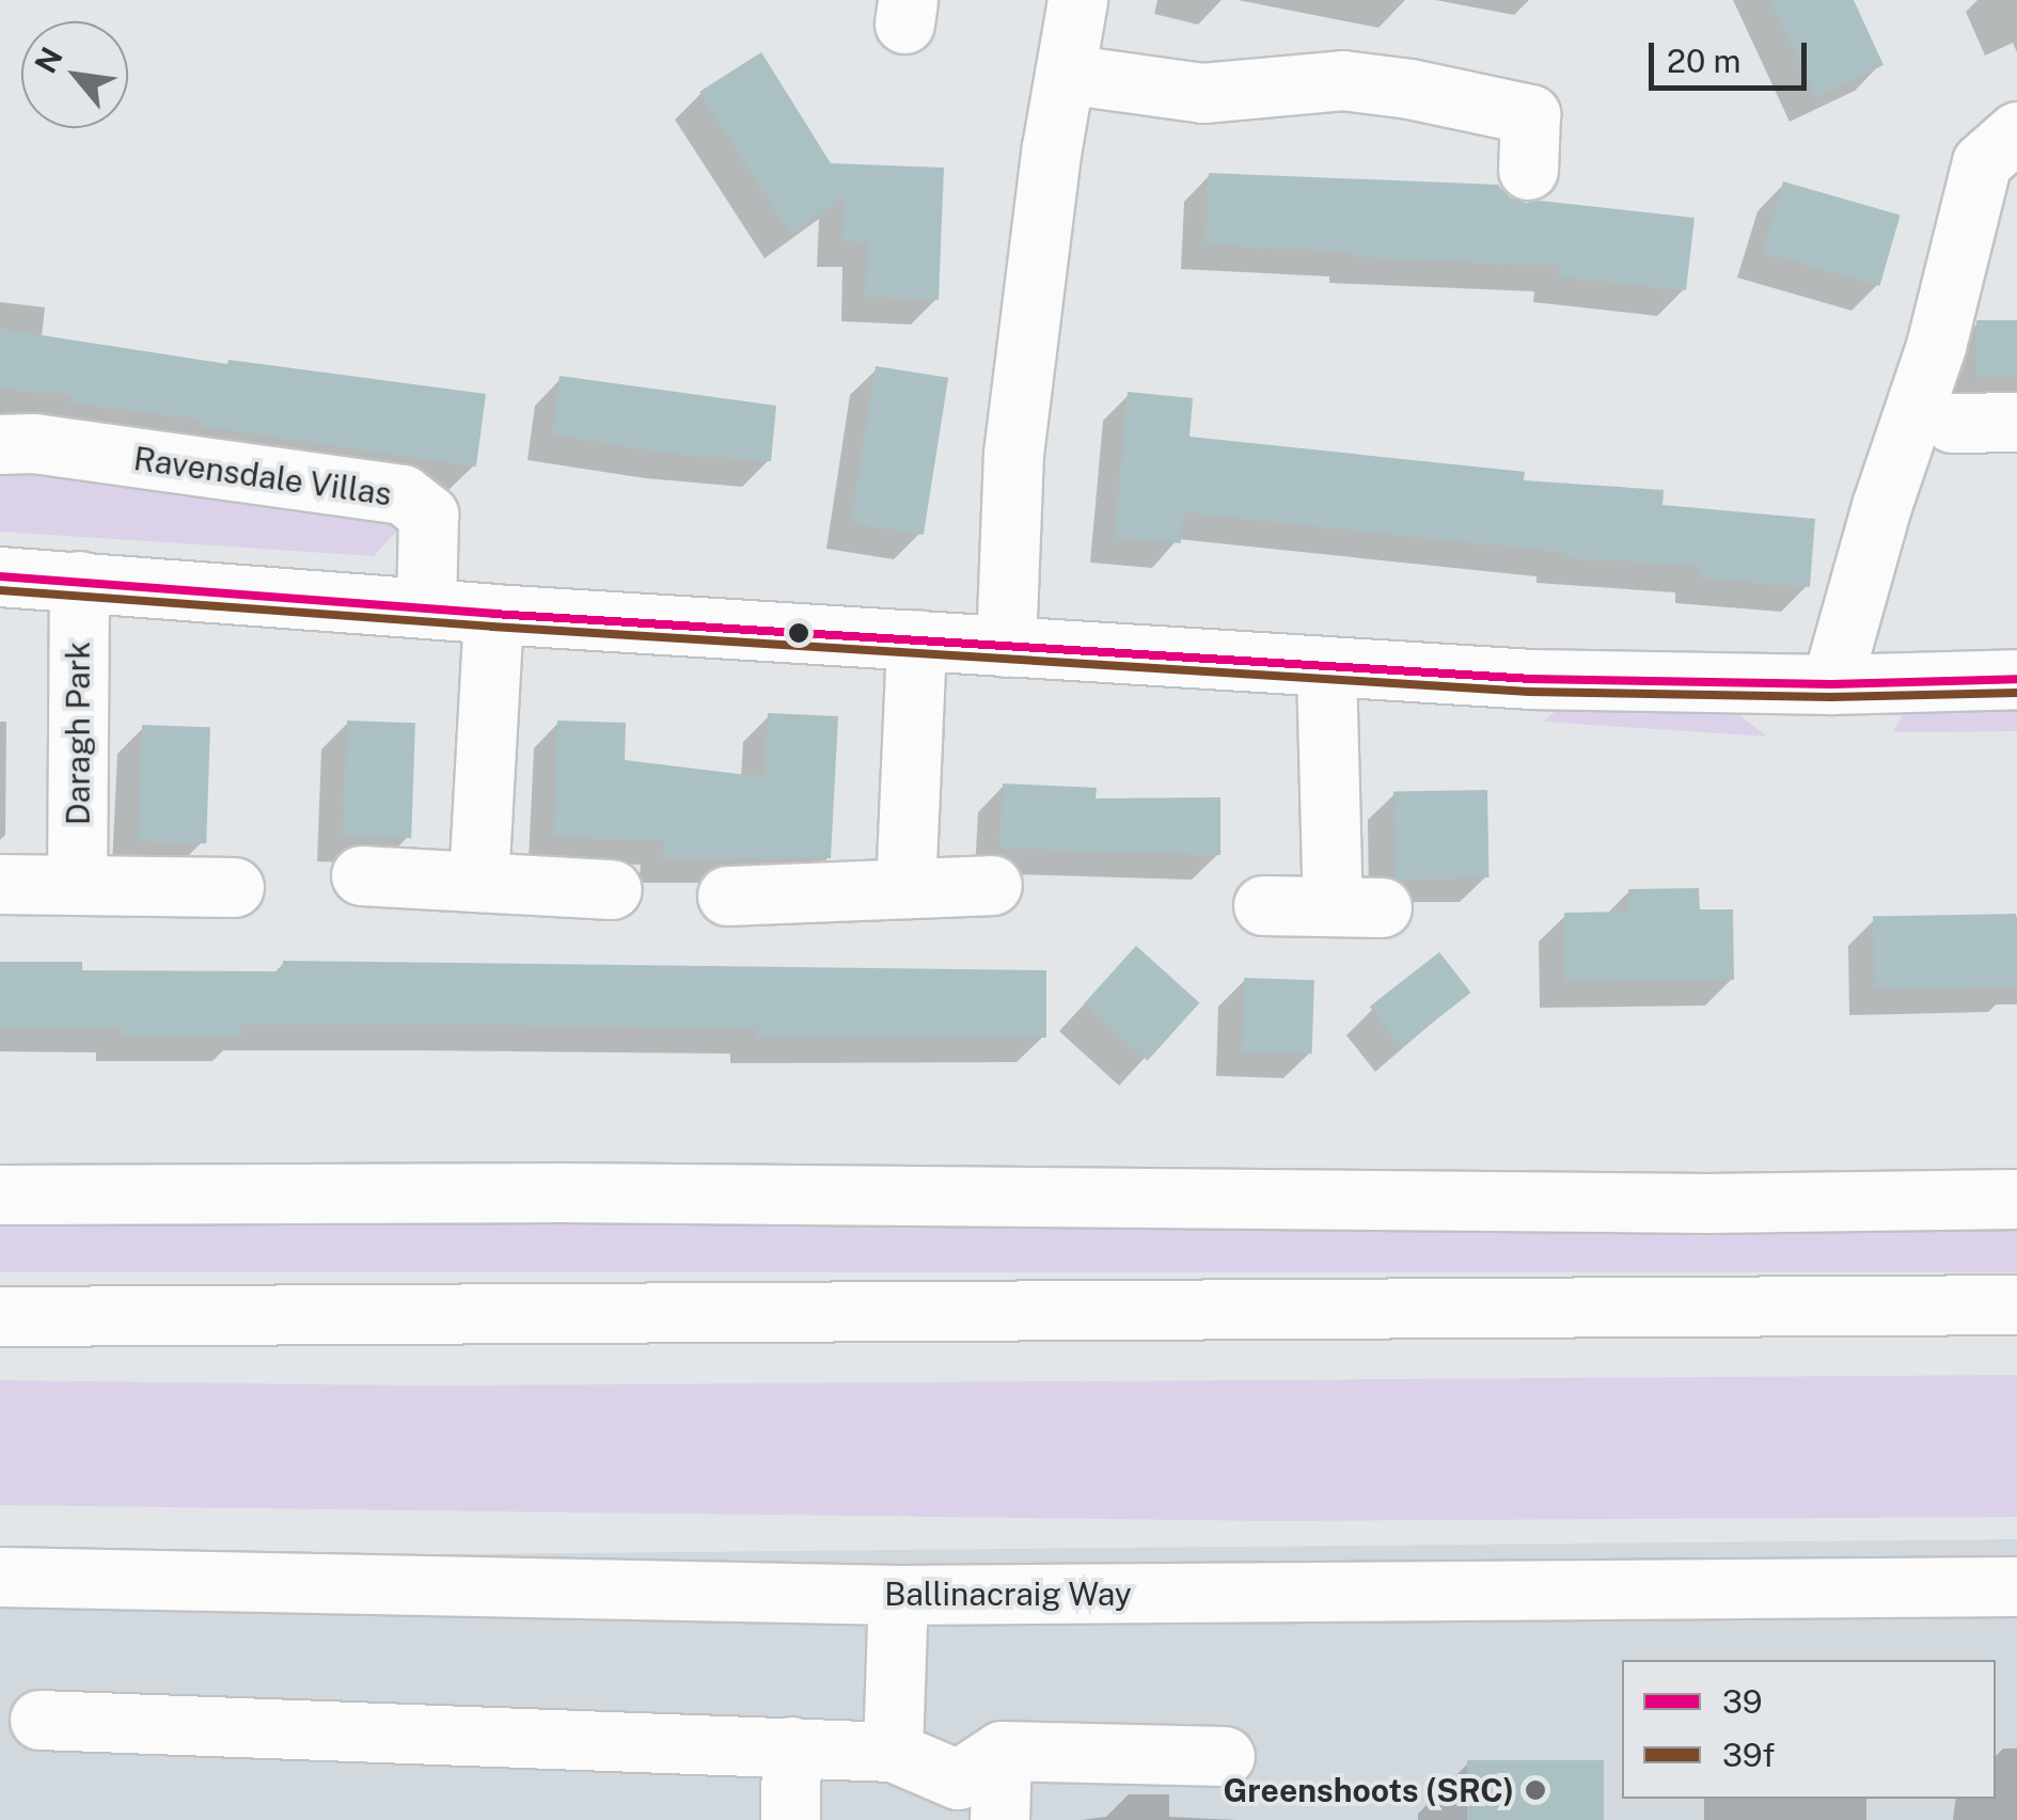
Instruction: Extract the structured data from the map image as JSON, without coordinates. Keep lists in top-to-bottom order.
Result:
{
  "streets": {
    "main road": ["Ravensdale Villas", "Daragh Park", "Ballinacraig Way"]
  },
  "places": ["Greenshoots (SRC)"],
  "lines": ["transit line 39", "transit line 39f"],
  "legend": ["39", "39f"],
  "scale_bar": "20 m",
  "north": "top left"
}
